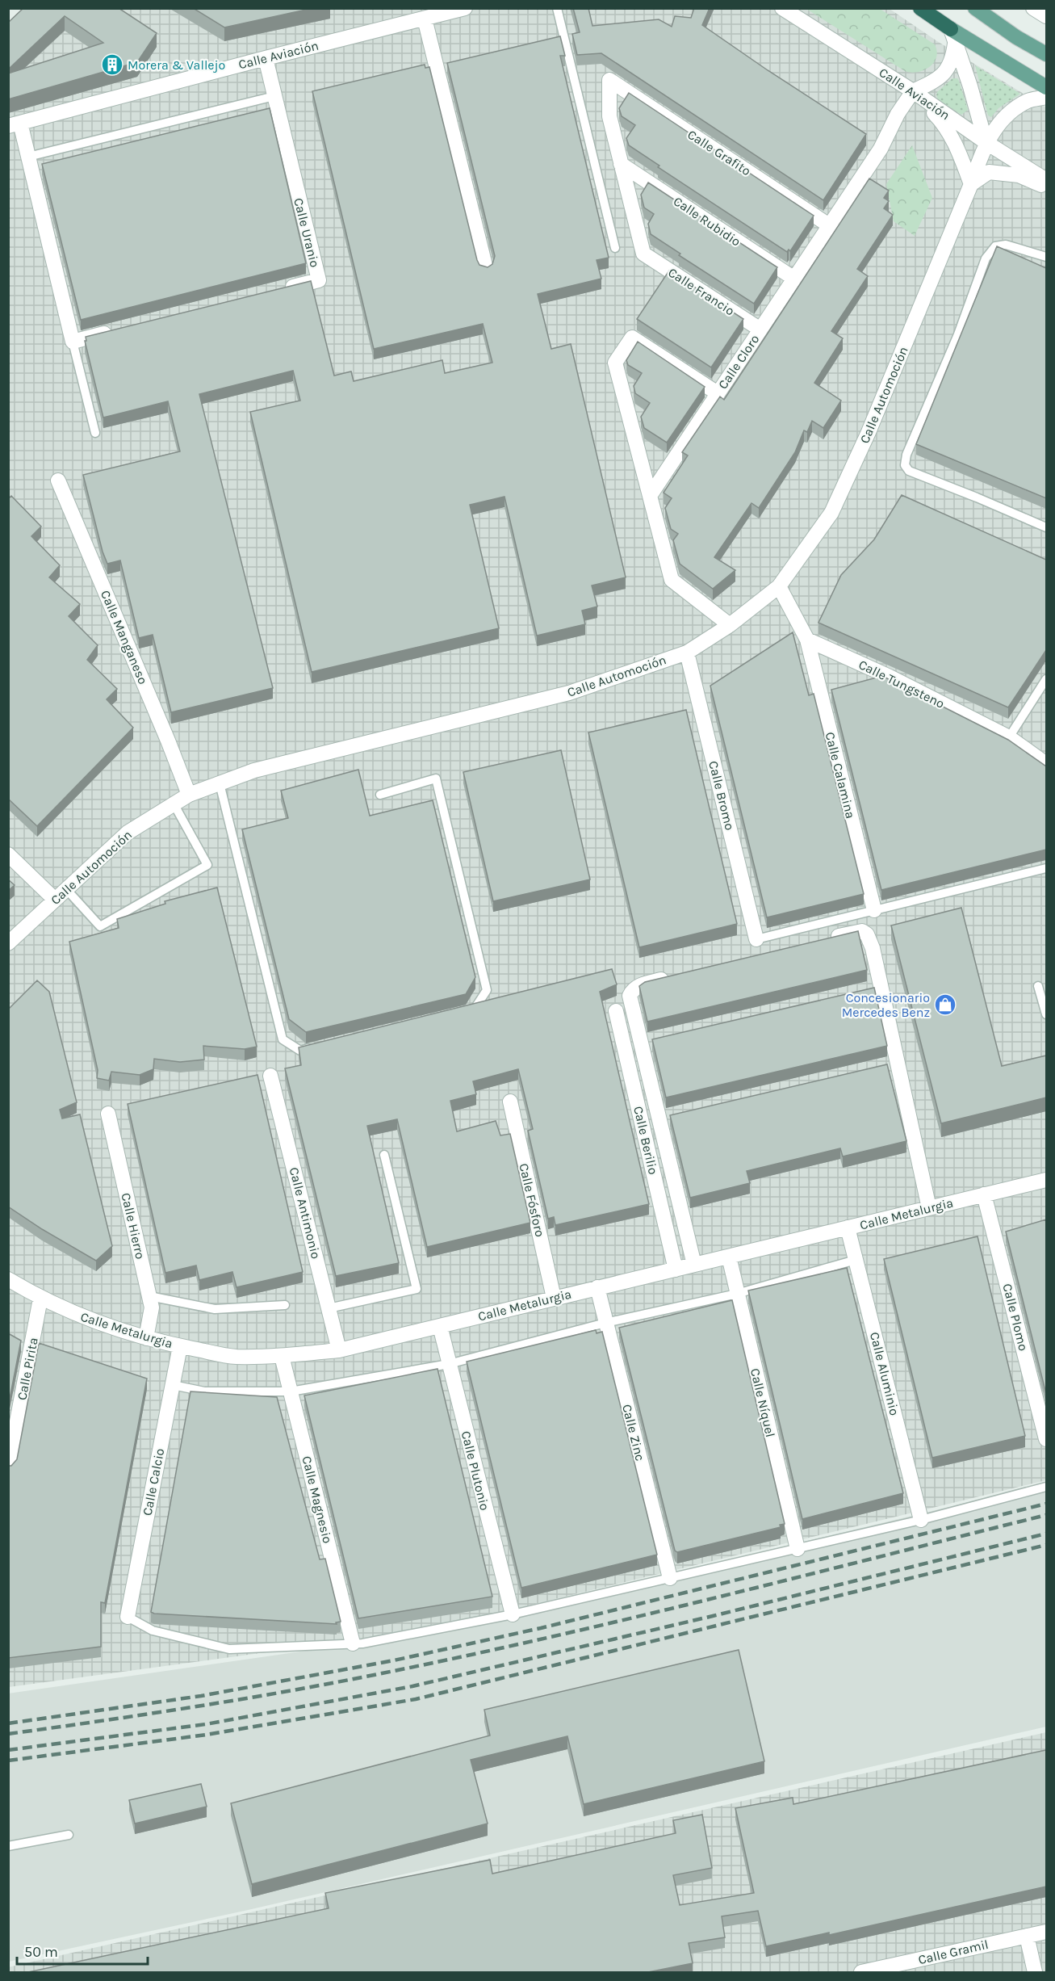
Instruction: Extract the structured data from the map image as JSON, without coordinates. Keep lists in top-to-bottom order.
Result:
{
  "streets": {
    "street": [
      "Calle Aviación",
      "Calle Grafito",
      "Calle Rubidio",
      "Calle Uranio",
      "Calle Francio",
      "Calle Cloro",
      "Calle Automoción",
      "Calle Manganeso",
      "Calle Tungsteno",
      "Calle Calamina",
      "Calle Bromo",
      "Calle Berilio",
      "Calle Fósforo",
      "Calle Antimonio",
      "Calle Metalurgia",
      "Calle Hierro",
      "Calle Plomo",
      "Calle Pirita",
      "Calle Aluminio",
      "Calle Níquel",
      "Calle Zinc",
      "Calle Plutonio",
      "Calle Calcio",
      "Calle Magnesio",
      "Calle Gramil"
    ]
  },
  "crossings": [
    ["Calle Aviación", "Calle Uranio"],
    ["Calle Aviación", "Calle Cloro"],
    ["Calle Aviación", "Calle Automoción"],
    ["Calle Grafito", "Calle Rubidio"],
    ["Calle Grafito", "Calle Francio"],
    ["Calle Grafito", "Calle Cloro"],
    ["Calle Rubidio", "Calle Francio"],
    ["Calle Rubidio", "Calle Cloro"],
    ["Calle Francio", "Calle Cloro"],
    ["Calle Automoción", "Calle Manganeso"],
    ["Calle Automoción", "Calle Bromo"],
    ["Calle Tungsteno", "Calle Calamina"],
    ["Calle Berilio", "Calle Metalurgia"],
    ["Calle Fósforo", "Calle Metalurgia"],
    ["Calle Antimonio", "Calle Metalurgia"],
    ["Calle Metalurgia", "Calle Hierro"],
    ["Calle Metalurgia", "Calle Plomo"],
    ["Calle Metalurgia", "Calle Pirita"],
    ["Calle Metalurgia", "Calle Aluminio"],
    ["Calle Metalurgia", "Calle Níquel"],
    ["Calle Metalurgia", "Calle Zinc"],
    ["Calle Metalurgia", "Calle Plutonio"],
    ["Calle Metalurgia", "Calle Calcio"],
    ["Calle Metalurgia", "Calle Magnesio"]
  ],
  "places": {
    "building": ["Morera & Vallejo"],
    "shop": ["Concesionario Mercedes Benz"]
  },
  "scale_bar": "50 m"
}
